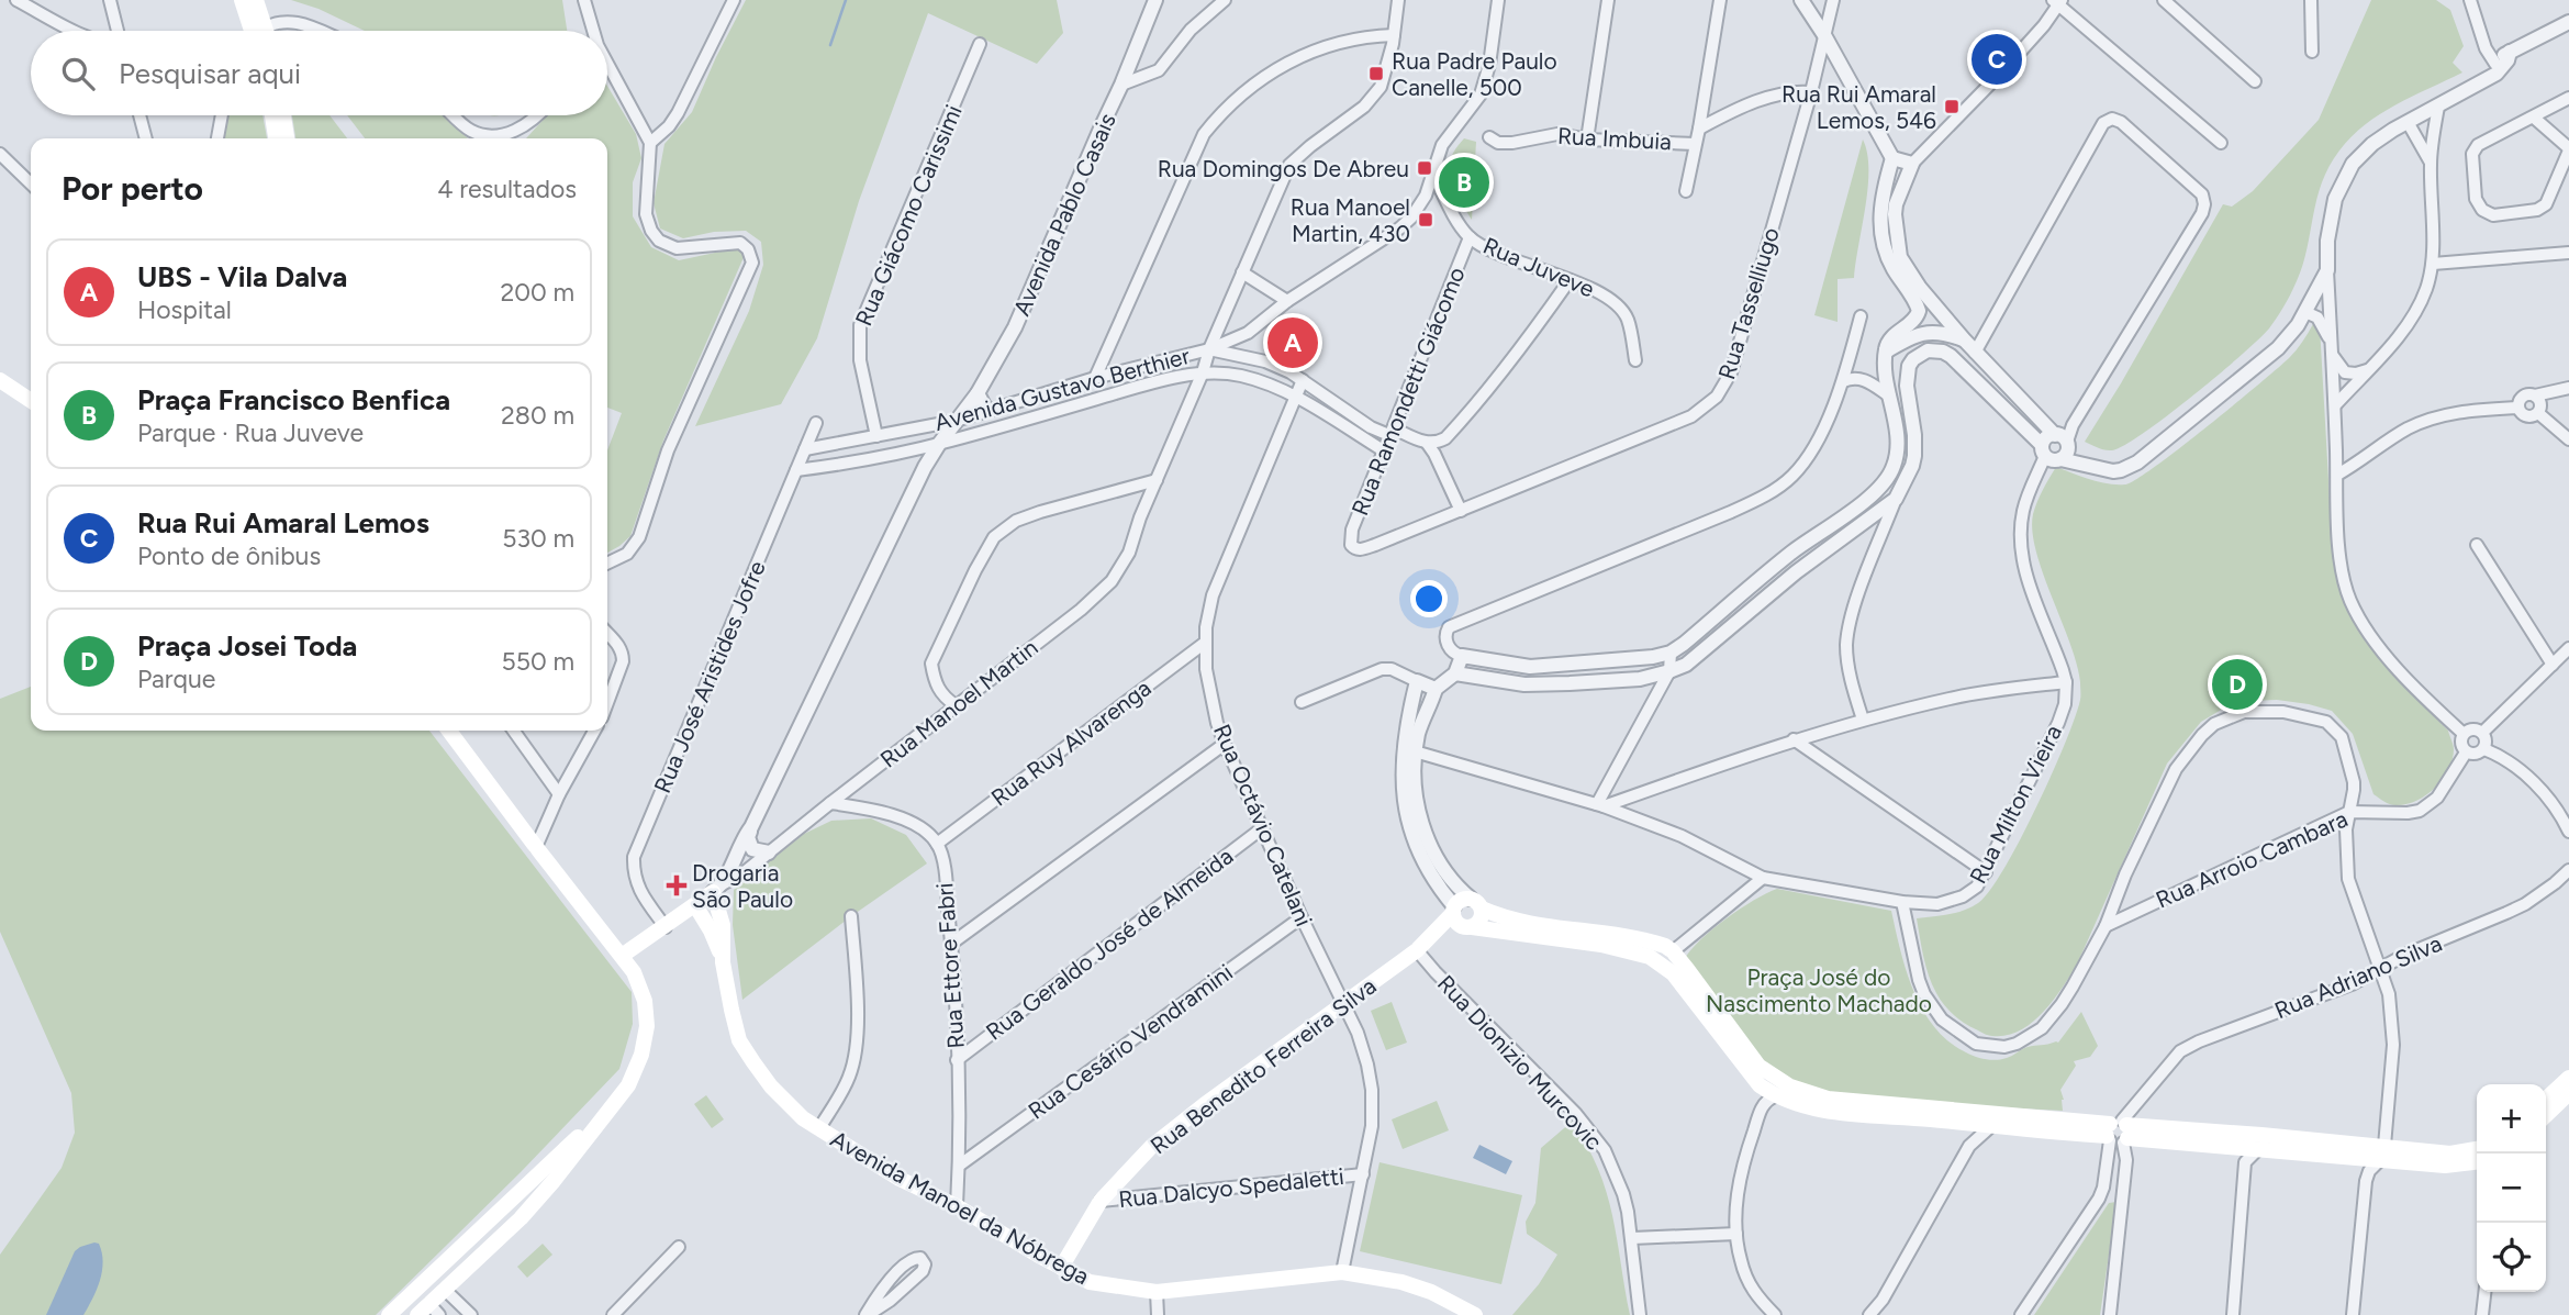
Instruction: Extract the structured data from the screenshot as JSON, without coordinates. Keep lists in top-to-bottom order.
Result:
{
  "streets": {
    "main road": ["Rua Manoel Martin", "Rua Benedito Ferreira Silva", "Avenida Manoel da Nóbrega"],
    "street": [
      "Rua Imbuia",
      "Avenida Pablo Casais",
      "Rua Giácomo Carissimi",
      "Rua Juveve",
      "Rua Tasselliugo",
      "Avenida Gustavo Berthier",
      "Rua Ramondetti Giácomo",
      "Rua José Aristides Jofre",
      "Rua Ruy Alvarenga",
      "Rua Milton Vieira",
      "Rua Octávio Catelani",
      "Rua Arroio Cambara",
      "Rua Geraldo José de Almeida",
      "Rua Ettore Fabri",
      "Rua Adriano Silva",
      "Rua Cesário Vendramini",
      "Rua Dionizio Murcovic",
      "Rua Dalcyo Spedaletti"
    ]
  },
  "crossings": [
    ["Rua Imbuia", "Rua Tasselliugo"],
    ["Avenida Pablo Casais", "Avenida Gustavo Berthier"],
    ["Rua Giácomo Carissimi", "Avenida Gustavo Berthier"],
    ["Rua Juveve", "Rua Ramondetti Giácomo"],
    ["Rua Tasselliugo", "Rua Ramondetti Giácomo"],
    ["Avenida Gustavo Berthier", "Rua Ramondetti Giácomo"],
    ["Avenida Gustavo Berthier", "Rua José Aristides Jofre"],
    ["Avenida Gustavo Berthier", "Rua Manoel Martin"],
    ["Avenida Gustavo Berthier", "Rua Octávio Catelani"],
    ["Rua José Aristides Jofre", "Rua Manoel Martin"],
    ["Rua Manoel Martin", "Avenida Manoel da Nóbrega"],
    ["Rua Ruy Alvarenga", "Rua Octávio Catelani"],
    ["Rua Ruy Alvarenga", "Rua Ettore Fabri"],
    ["Rua Octávio Catelani", "Rua Geraldo José de Almeida"],
    ["Rua Octávio Catelani", "Rua Cesário Vendramini"],
    ["Rua Octávio Catelani", "Rua Benedito Ferreira Silva"],
    ["Rua Octávio Catelani", "Rua Dalcyo Spedaletti"],
    ["Rua Octávio Catelani", "Avenida Manoel da Nóbrega"],
    ["Rua Geraldo José de Almeida", "Rua Ettore Fabri"],
    ["Rua Ettore Fabri", "Rua Cesário Vendramini"],
    ["Rua Ettore Fabri", "Avenida Manoel da Nóbrega"],
    ["Rua Dionizio Murcovic", "Rua Benedito Ferreira Silva"],
    ["Rua Benedito Ferreira Silva", "Rua Dalcyo Spedaletti"],
    ["Rua Benedito Ferreira Silva", "Avenida Manoel da Nóbrega"]
  ],
  "parks": ["Praça José do Nascimento Machado"],
  "places": {
    "transit": [
      "Rua Padre Paulo Canelle, 500",
      "Rua Rui Amaral Lemos, 546",
      "Rua Domingos De Abreu",
      "Rua Manoel Martin, 430"
    ],
    "health": ["Drogaria São Paulo"]
  },
  "page": {
    "pins": [
      "C",
      "B",
      "A",
      "D"
    ],
    "search": "Pesquisar aqui",
    "heading": ["Por perto", "4 resultados"],
    "list": [
      {
        "mark": "A",
        "name": "UBS - Vila Dalva",
        "note": "Hospital",
        "value": "200 m"
      },
      {
        "mark": "B",
        "name": "Praça Francisco Benfica",
        "note": "Parque · Rua Juveve",
        "value": "280 m"
      },
      {
        "mark": "C",
        "name": "Rua Rui Amaral Lemos",
        "note": "Ponto de ônibus",
        "value": "530 m"
      },
      {
        "mark": "D",
        "name": "Praça Josei Toda",
        "note": "Parque",
        "value": "550 m"
      }
    ],
    "map_buttons": ["+", "−"]
  }
}
